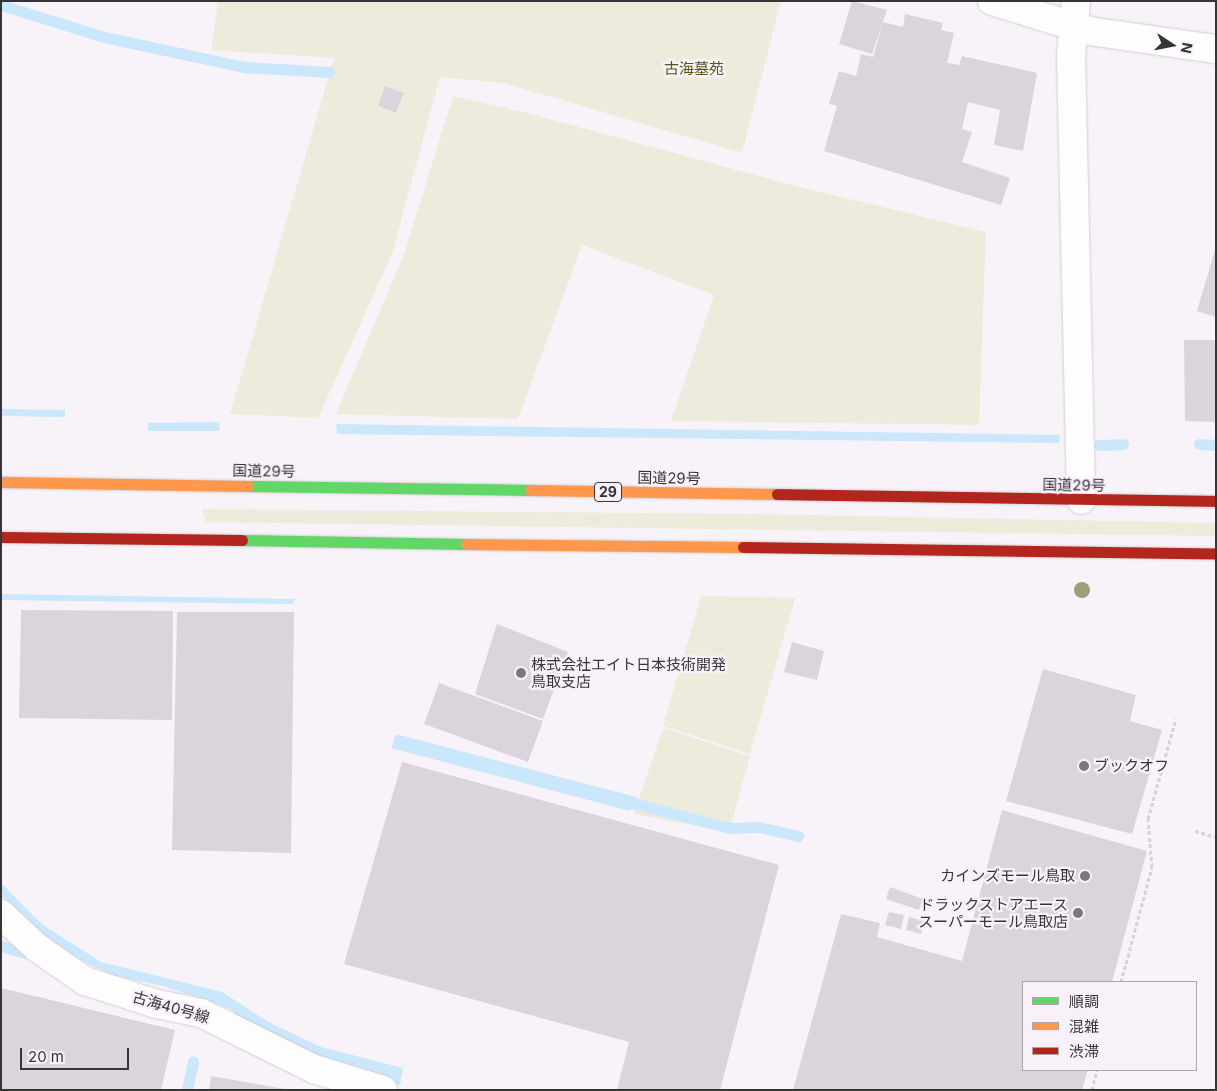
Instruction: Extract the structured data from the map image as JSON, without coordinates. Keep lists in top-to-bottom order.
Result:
{
  "streets": {
    "highway": ["国道29号", "29"],
    "street": ["古海40号線"]
  },
  "parks": ["古海墓苑"],
  "places": [
    "株式会社エイト日本技術開発 鳥取支店",
    "ブックオフ",
    "カインズモール鳥取",
    "ドラックストアエース スーパーモール鳥取店"
  ],
  "legend": ["順調", "混雑", "渋滞"],
  "scale_bar": "20 m",
  "north": "right"
}
